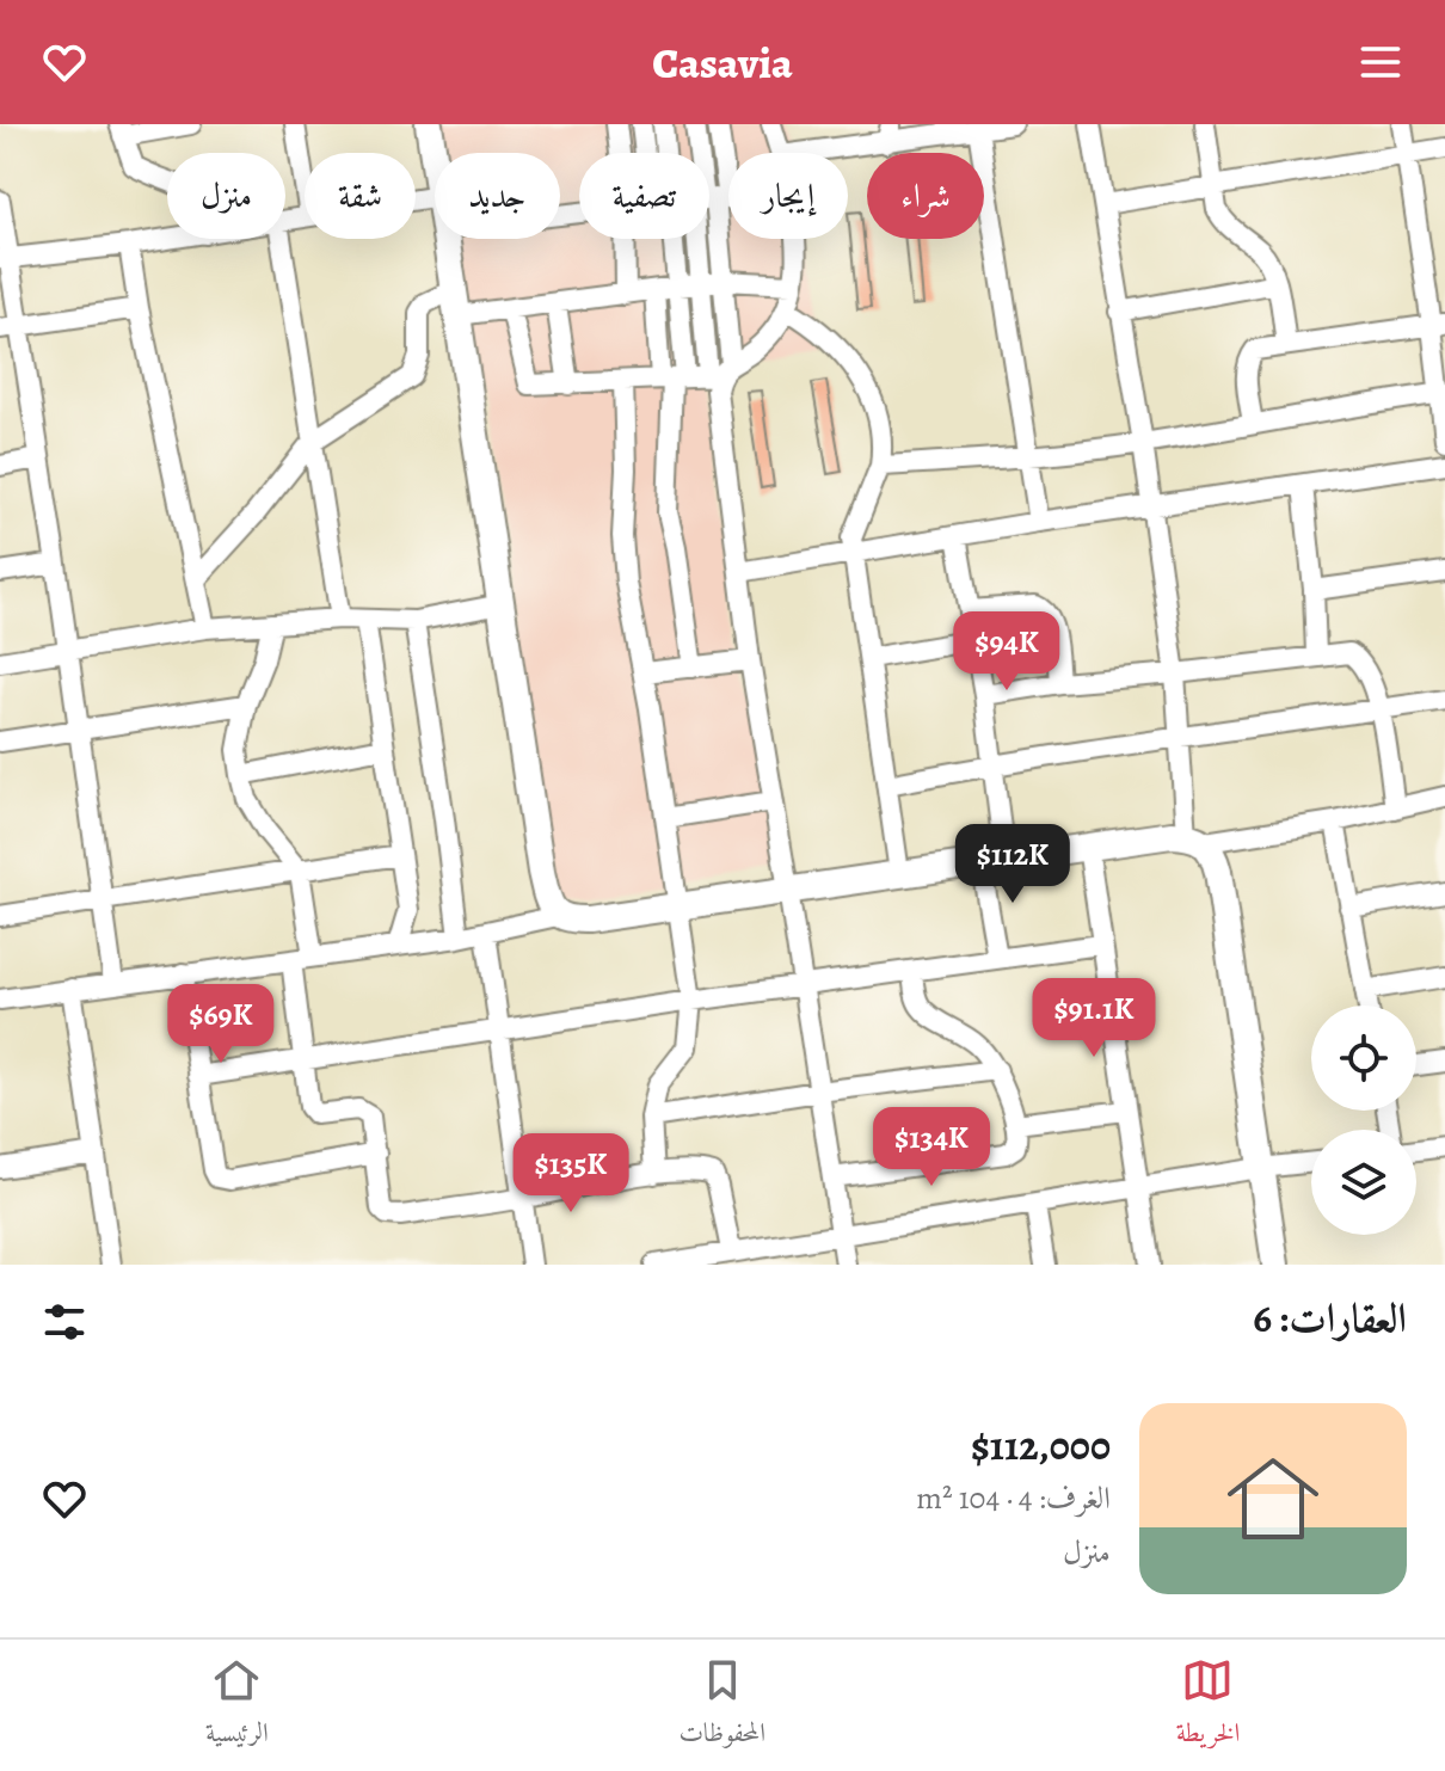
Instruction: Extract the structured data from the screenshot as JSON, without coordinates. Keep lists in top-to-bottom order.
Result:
{
  "page": {
    "header": "Casavia",
    "chip": [
      "شراء",
      "إيجار",
      "تصفية",
      "جديد",
      "شقة",
      "منزل"
    ],
    "price": [
      "$94K",
      "$112K",
      "$91.1K",
      "$69K",
      "$134K",
      "$135K"
    ],
    "heading": "العقارات: 6",
    "list": [
      {
        "name": "$112,000",
        "note": "الغرف: 4 · 104 m² · منزل"
      }
    ],
    "tabs": ["الخريطة", "المحفوظات", "الرئيسية"]
  }
}
